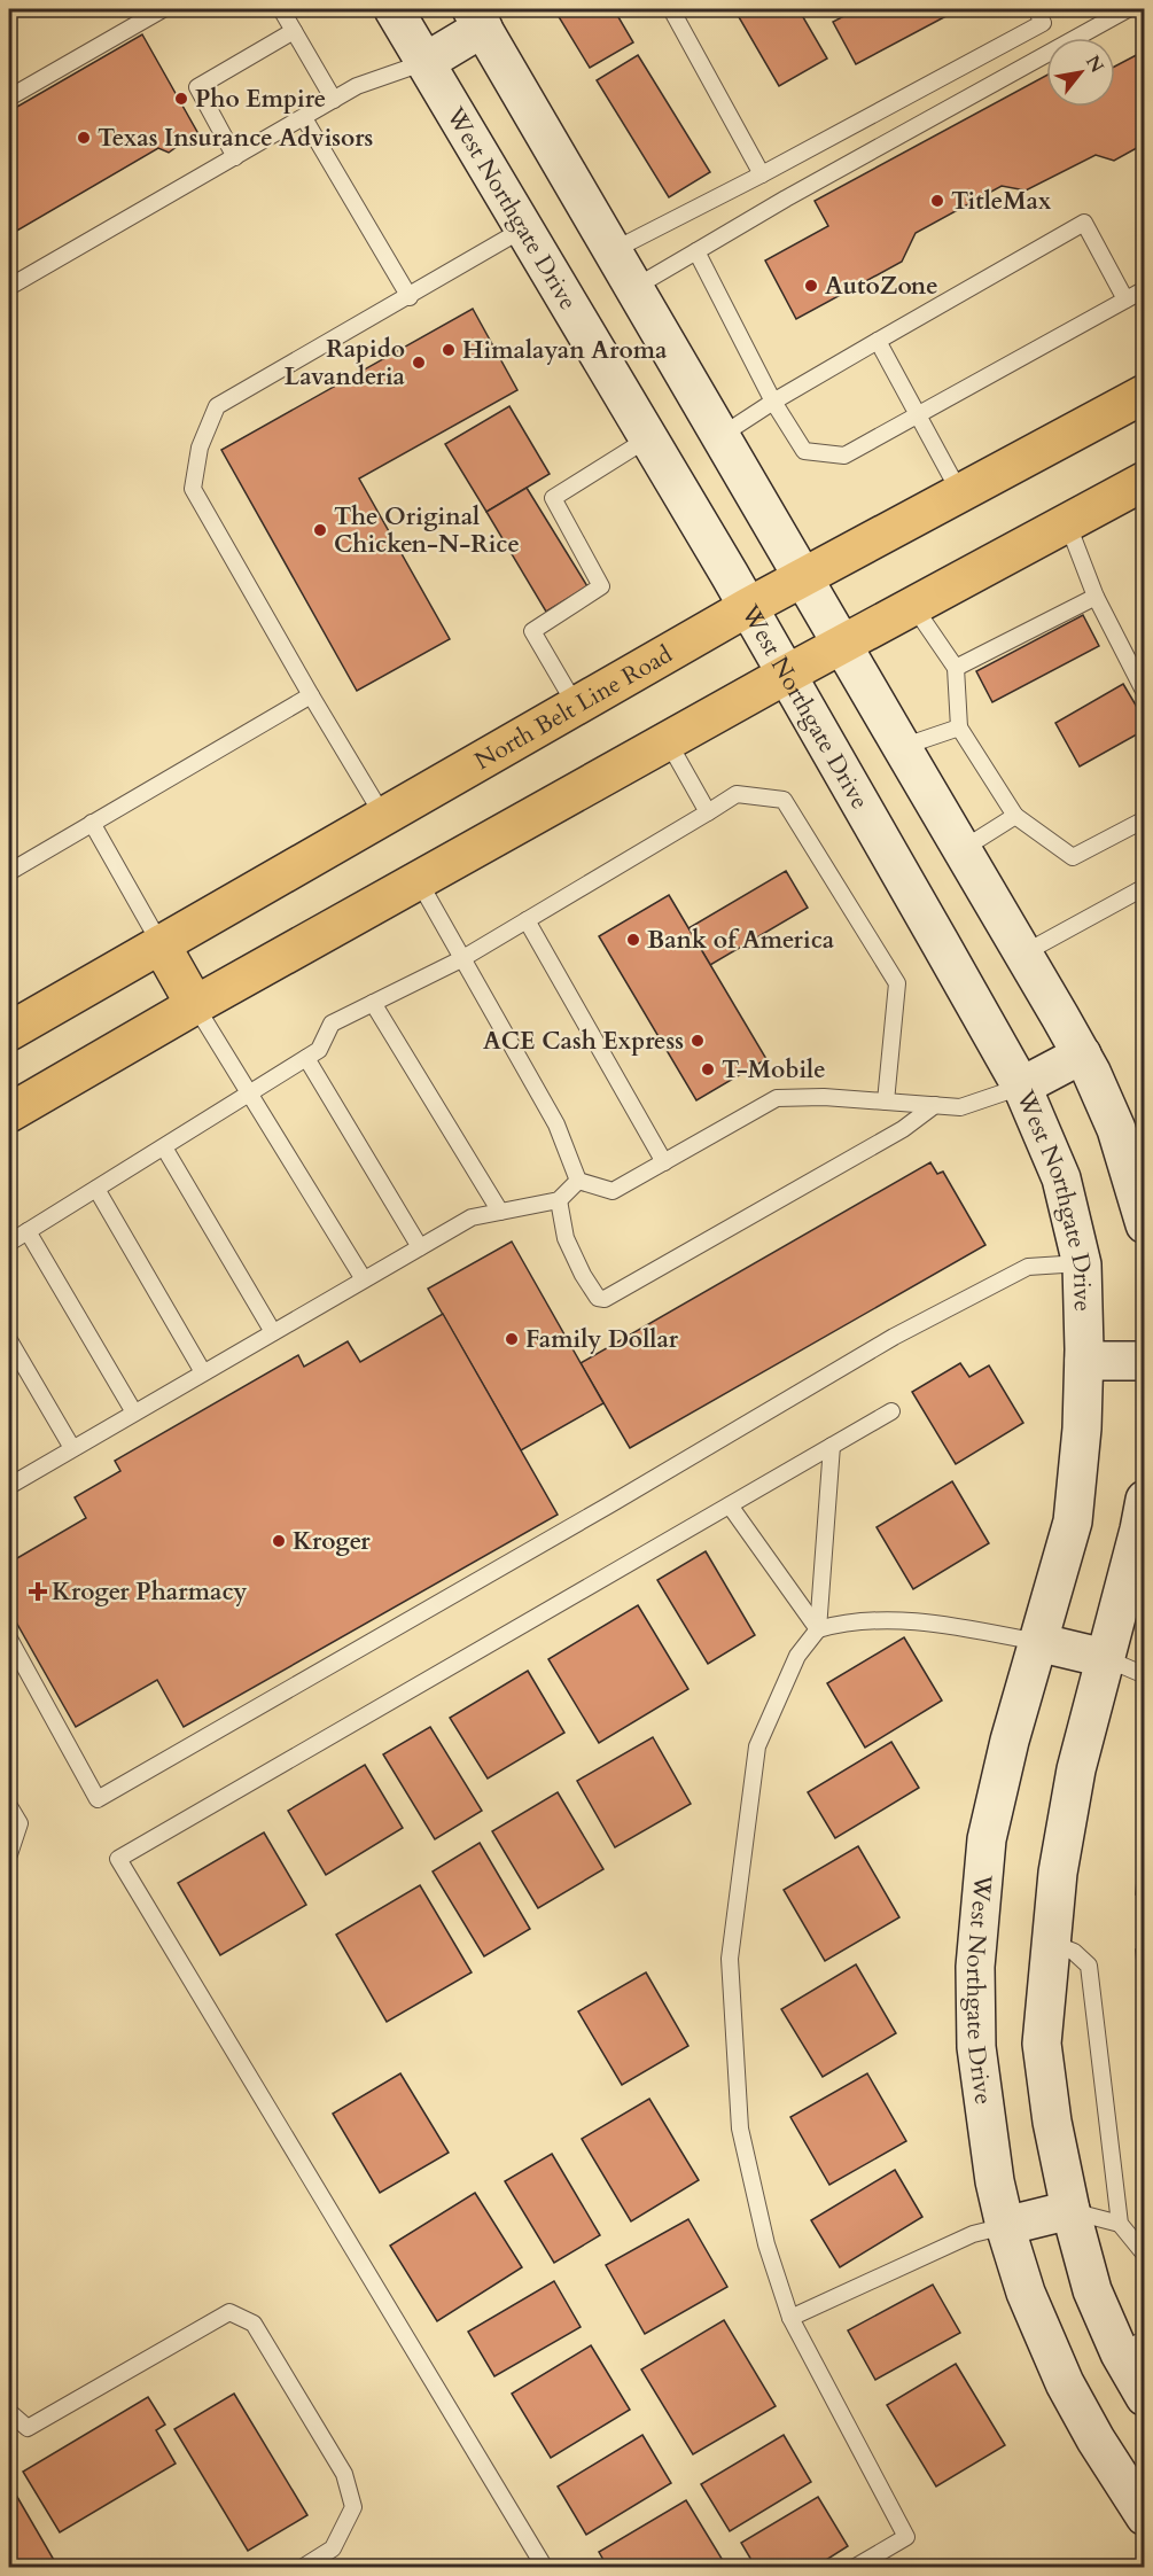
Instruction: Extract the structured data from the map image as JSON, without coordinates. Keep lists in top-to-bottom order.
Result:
{
  "streets": {
    "main road": ["West Northgate Drive", "North Belt Line Road"]
  },
  "crossings": [
    ["West Northgate Drive", "North Belt Line Road"]
  ],
  "places": {
    "other": [
      "Pho Empire",
      "Texas Insurance Advisors",
      "TitleMax",
      "AutoZone",
      "Himalayan Aroma",
      "Rapido Lavanderia",
      "The Original Chicken-N-Rice",
      "Bank of America",
      "ACE Cash Express",
      "T-Mobile",
      "Family Dollar",
      "Kroger"
    ],
    "health": ["Kroger Pharmacy"]
  },
  "north": "top right"
}
